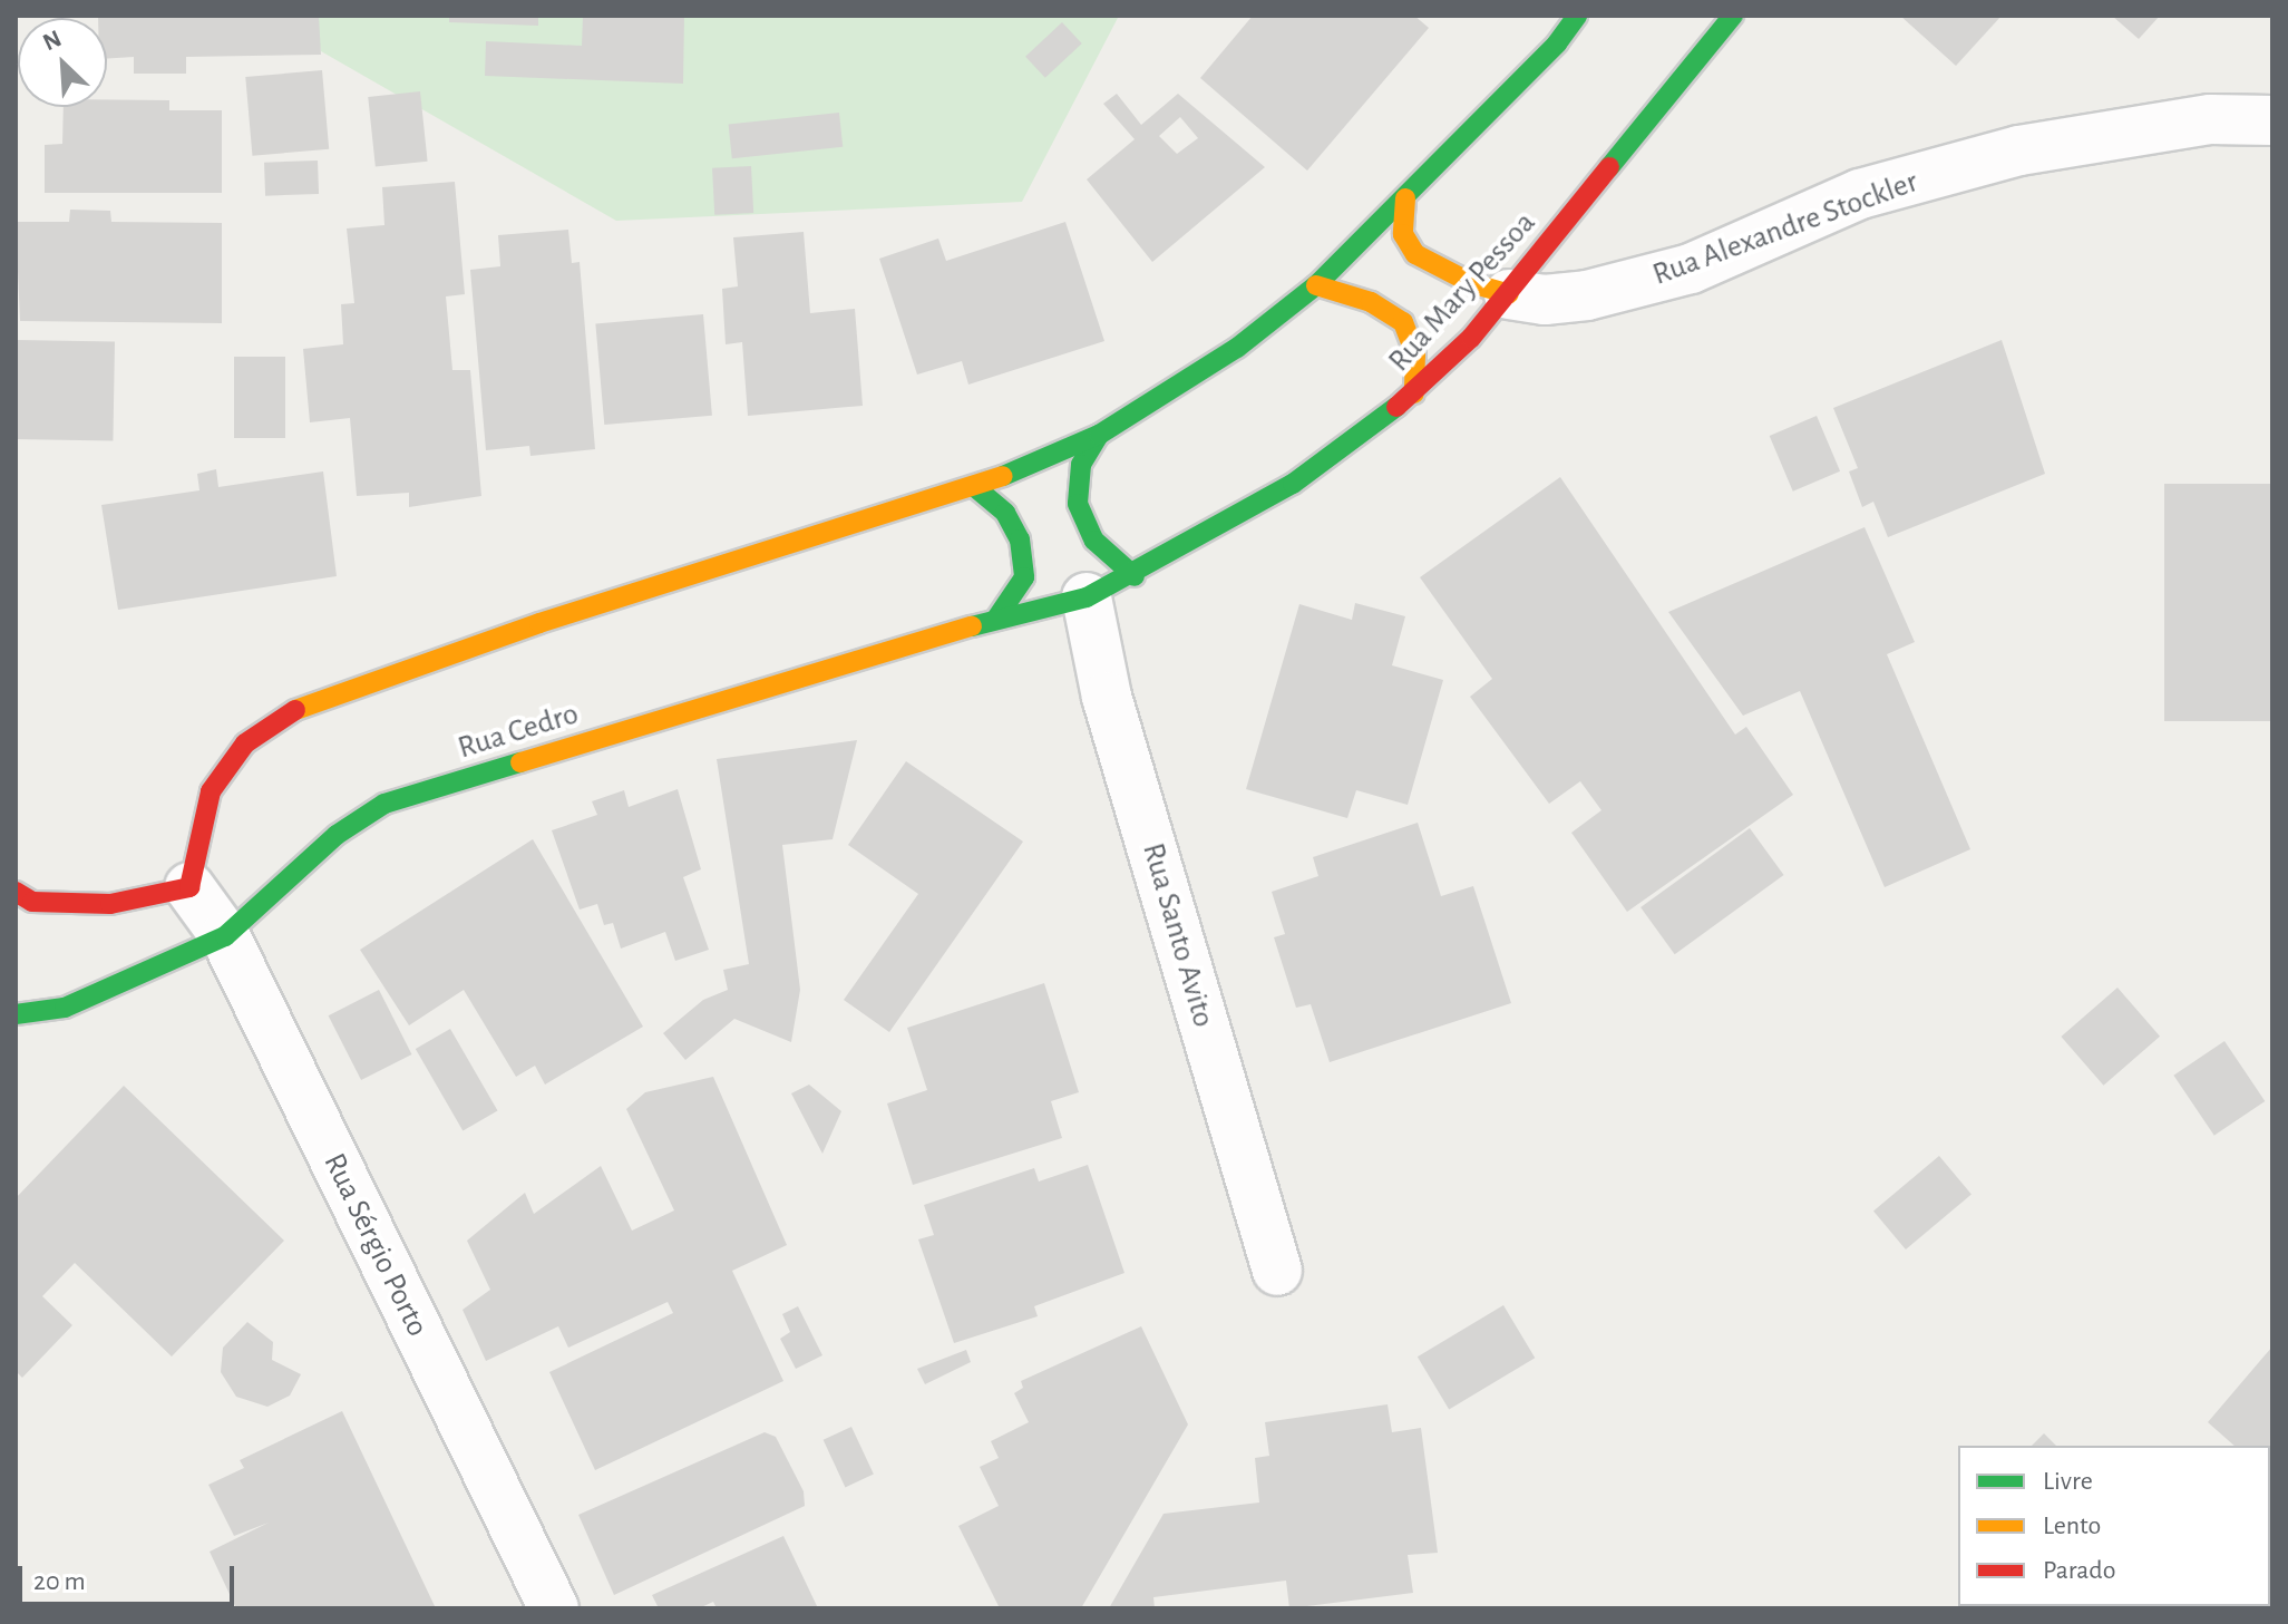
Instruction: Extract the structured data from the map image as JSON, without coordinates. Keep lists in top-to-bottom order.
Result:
{
  "streets": {
    "street": [
      "Rua Alexandre Stockler",
      "Rua Mary Pessoa",
      "Rua Cedro",
      "Rua Santo Avito",
      "Rua Sérgio Porto"
    ]
  },
  "crossings": [
    ["Rua Alexandre Stockler", "Rua Mary Pessoa"],
    ["Rua Mary Pessoa", "Rua Cedro"],
    ["Rua Mary Pessoa", "Rua Santo Avito"],
    ["Rua Cedro", "Rua Santo Avito"],
    ["Rua Cedro", "Rua Sérgio Porto"]
  ],
  "legend": ["Livre", "Lento", "Parado"],
  "scale_bar": "20 m",
  "north": "top left"
}
